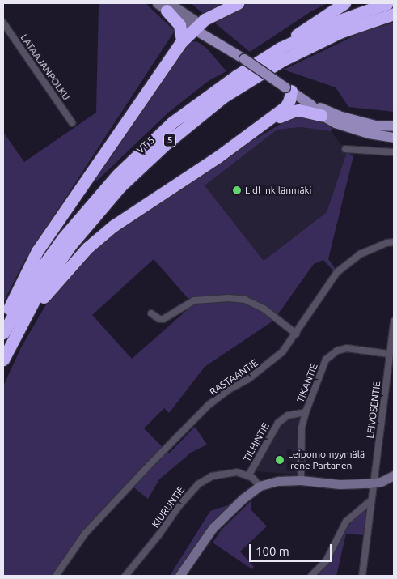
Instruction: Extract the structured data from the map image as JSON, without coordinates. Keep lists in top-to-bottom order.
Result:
{
  "streets": {
    "highway": ["5", "VT 5"],
    "street": [
      "LATAAJANPOLKU",
      "RASTAANTIE",
      "TIKANTIE",
      "LEIVOSENTIE",
      "TILHINTIE",
      "KIURUNTIE"
    ]
  },
  "crossings": [
    ["TIKANTIE", "LEIVOSENTIE"],
    ["TIKANTIE", "TILHINTIE"],
    ["TILHINTIE", "KIURUNTIE"]
  ],
  "places": ["Lidl Inkilänmäki", "Leipomomyymälä Irene Partanen"],
  "scale_bar": "100 m"
}
